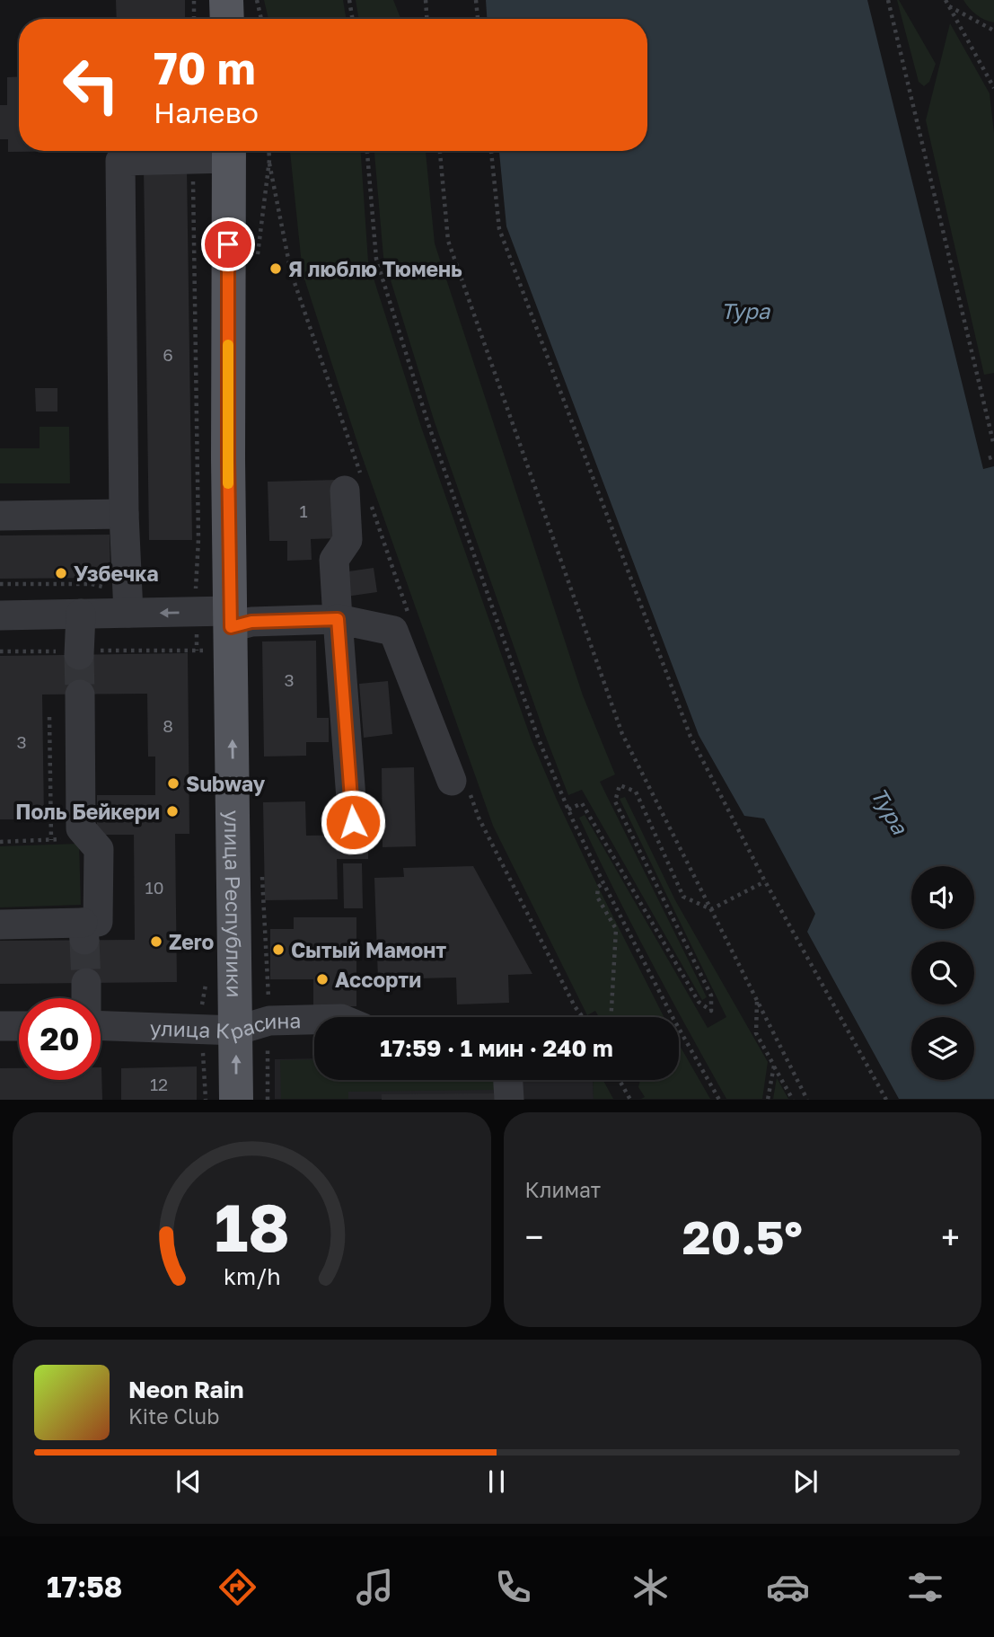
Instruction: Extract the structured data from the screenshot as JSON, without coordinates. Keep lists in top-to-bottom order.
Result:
{
  "streets": {
    "main road": ["улица Республики"],
    "street": ["улица Красина"]
  },
  "crossings": [
    ["улица Республики", "улица Красина"]
  ],
  "one_way": ["улица Республики"],
  "water": ["Тура"],
  "places": [
    "Я люблю Тюмень",
    "Узбечка",
    "Subway",
    "Поль Бейкери",
    "Zero",
    "Сытый Мамонт",
    "Ассорти"
  ],
  "house_numbers": [
    "6",
    "1",
    "3",
    "8",
    "3",
    "10",
    "12"
  ],
  "page": {
    "turn": ["70 m", "Налево"],
    "limit": "20",
    "trip": "17:59 · 1 мин · 240 m",
    "tile": "Климат",
    "heat": ["−", "20.5°", "+"],
    "song": ["Neon Rain", "Kite Club"],
    "tabs": "17:58",
    "gauge": ["18", "km/h"]
  }
}
